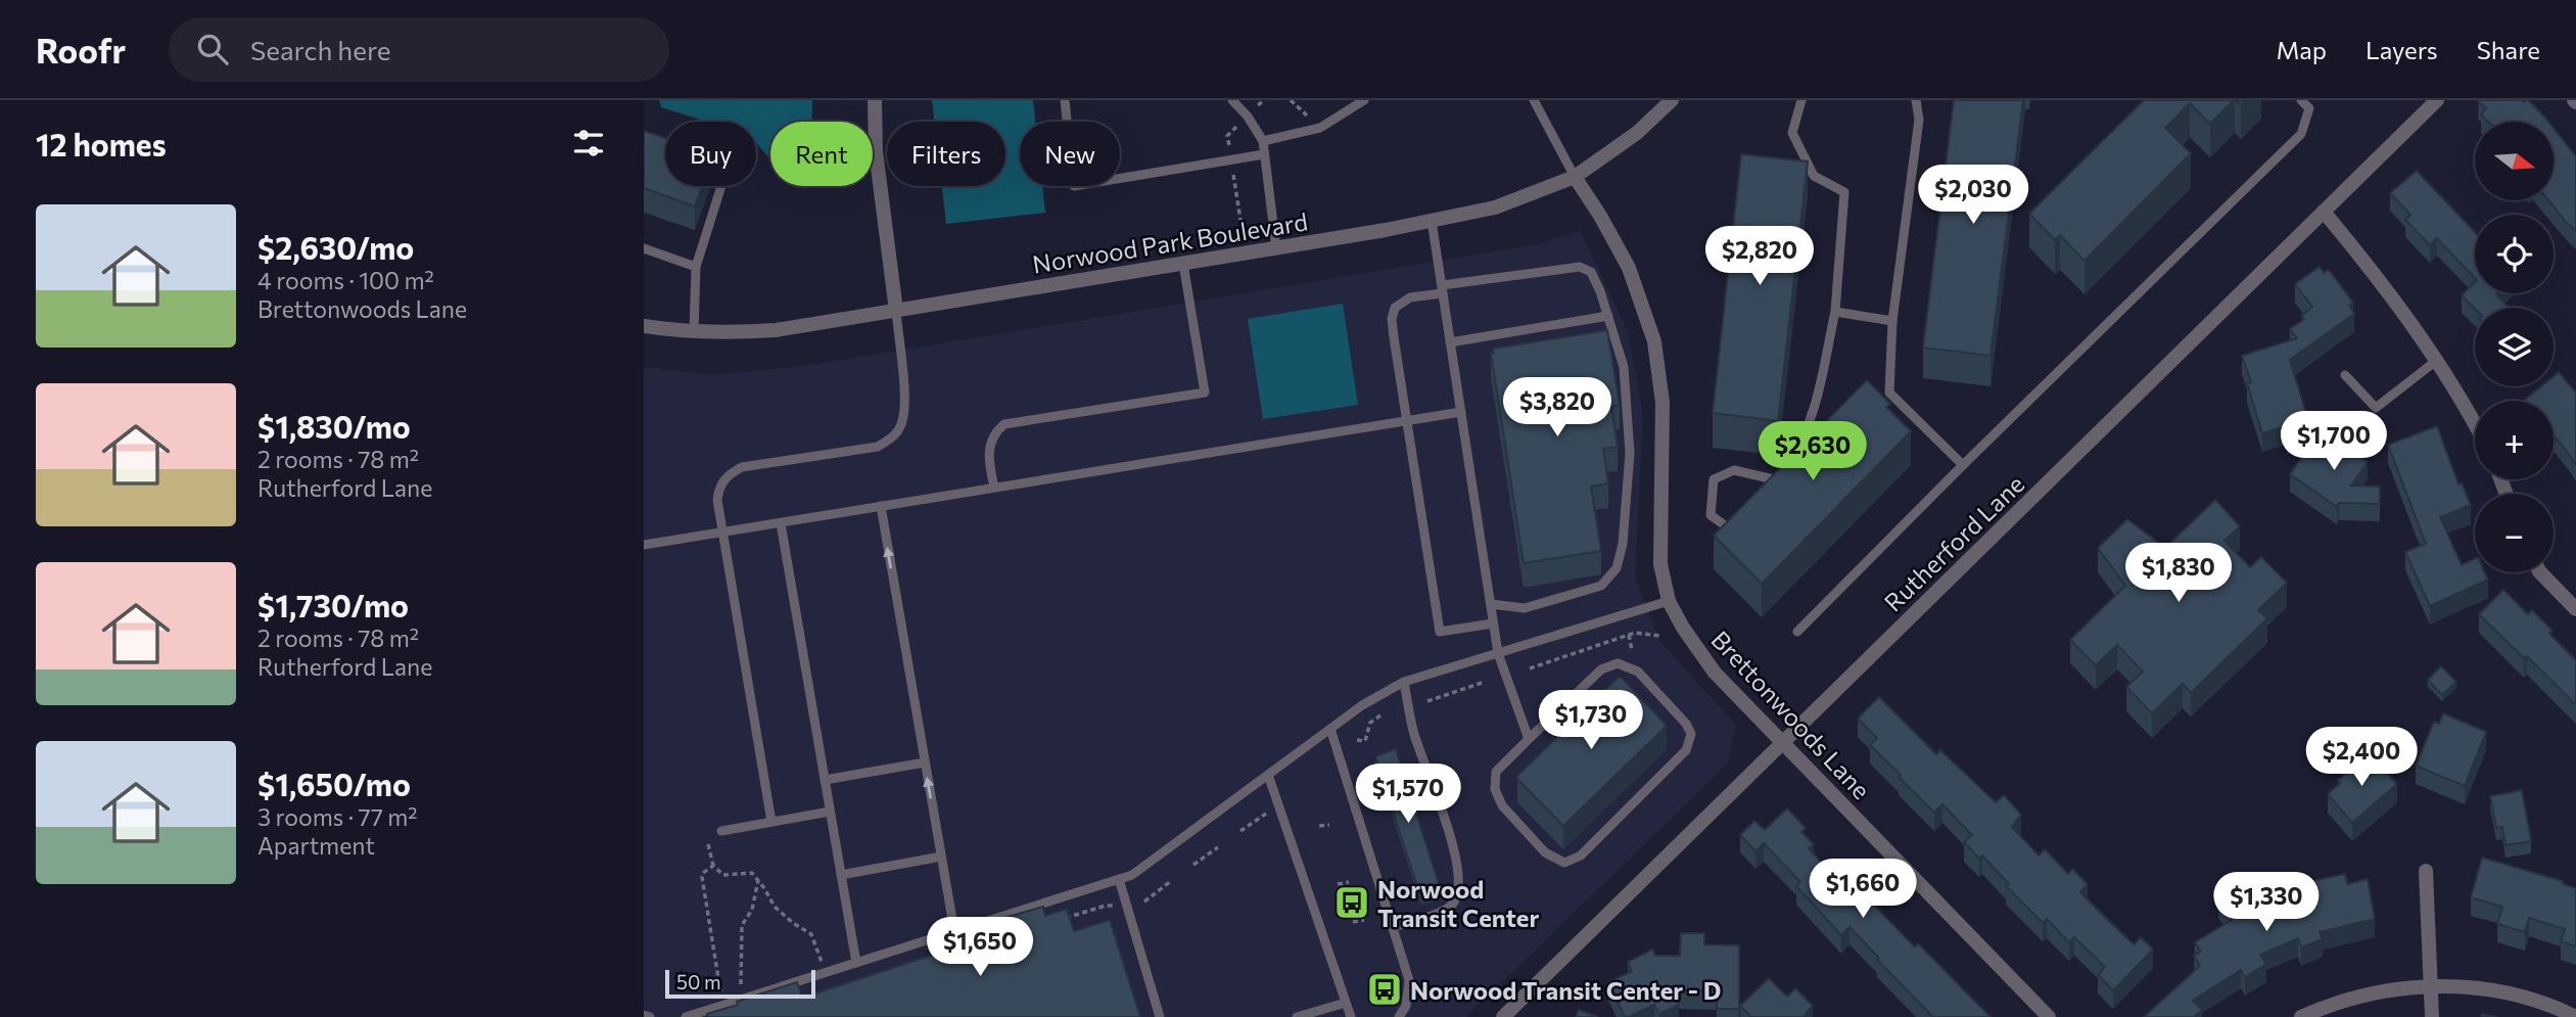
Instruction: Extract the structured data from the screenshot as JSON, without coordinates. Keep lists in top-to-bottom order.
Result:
{
  "streets": {
    "street": ["Norwood Park Boulevard", "Rutherford Lane", "Brettonwoods Lane"]
  },
  "crossings": [
    ["Norwood Park Boulevard", "Brettonwoods Lane"],
    ["Rutherford Lane", "Brettonwoods Lane"]
  ],
  "places": {
    "bus stop": ["Norwood Transit Center", "Norwood Transit Center - D"]
  },
  "scale_bar": "50 m",
  "north": "right",
  "page": {
    "header": "Roofr",
    "search": "Search here",
    "nav": ["Map", "Layers", "Share"],
    "heading": "12 homes",
    "map_buttons": ["+", "−"],
    "chip": [
      "Buy",
      "Rent",
      "Filters",
      "New"
    ],
    "price": [
      "$2,030",
      "$2,820",
      "$3,820",
      "$1,700",
      "$2,630",
      "$1,830",
      "$1,730",
      "$2,400",
      "$1,570",
      "$1,660",
      "$1,330",
      "$1,650"
    ],
    "list": [
      {
        "name": "$2,630/mo",
        "note": "4 rooms · 100 m² · Brettonwoods Lane"
      },
      {
        "name": "$1,830/mo",
        "note": "2 rooms · 78 m² · Rutherford Lane"
      },
      {
        "name": "$1,730/mo",
        "note": "2 rooms · 78 m² · Rutherford Lane"
      },
      {
        "name": "$1,650/mo",
        "note": "3 rooms · 77 m² · Apartment"
      }
    ],
    "scale": "50 m"
  }
}
